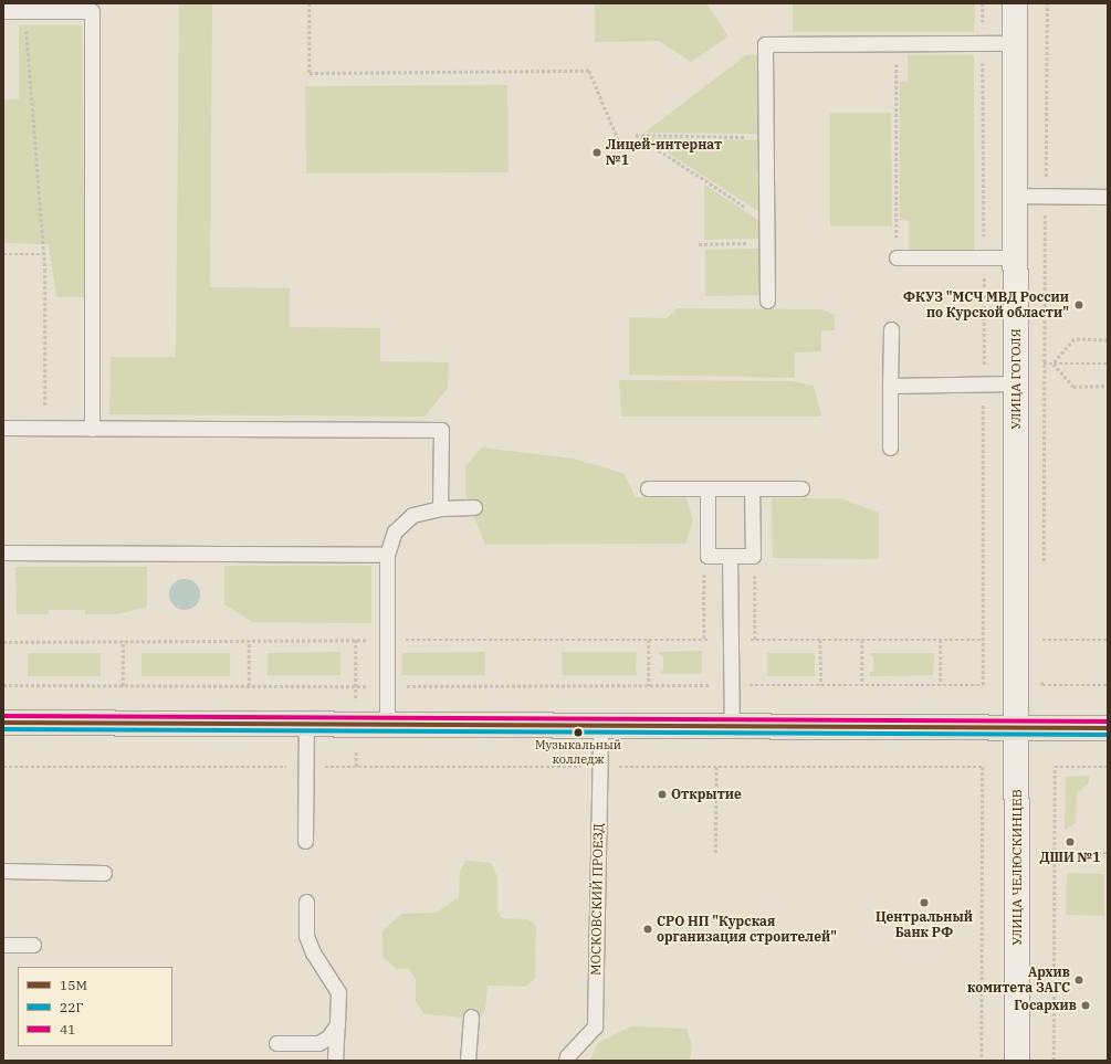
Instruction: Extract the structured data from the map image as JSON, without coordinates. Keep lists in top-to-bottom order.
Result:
{
  "streets": {
    "street": ["УЛИЦА ГОГОЛЯ", "УЛИЦА ЧЕЛЮСКИНЦЕВ"],
    "lane": ["МОСКОВСКИЙ ПРОЕЗД"]
  },
  "crossings": [
    ["УЛИЦА ГОГОЛЯ", "УЛИЦА ЧЕЛЮСКИНЦЕВ"]
  ],
  "places": [
    "Лицей-интернат №1",
    "ФКУЗ \"МСЧ МВД России по Курской области\"",
    "Музыкальный колледж",
    "Открытие",
    "ДШИ №1",
    "Центральный Банк РФ",
    "СРО НП \"Курская организация строителей\"",
    "Архив комитета ЗАГС",
    "Госархив"
  ],
  "lines": ["transit line 41", "transit line 15М", "transit line 22Г"],
  "legend": ["15М", "22Г", "41"]
}
